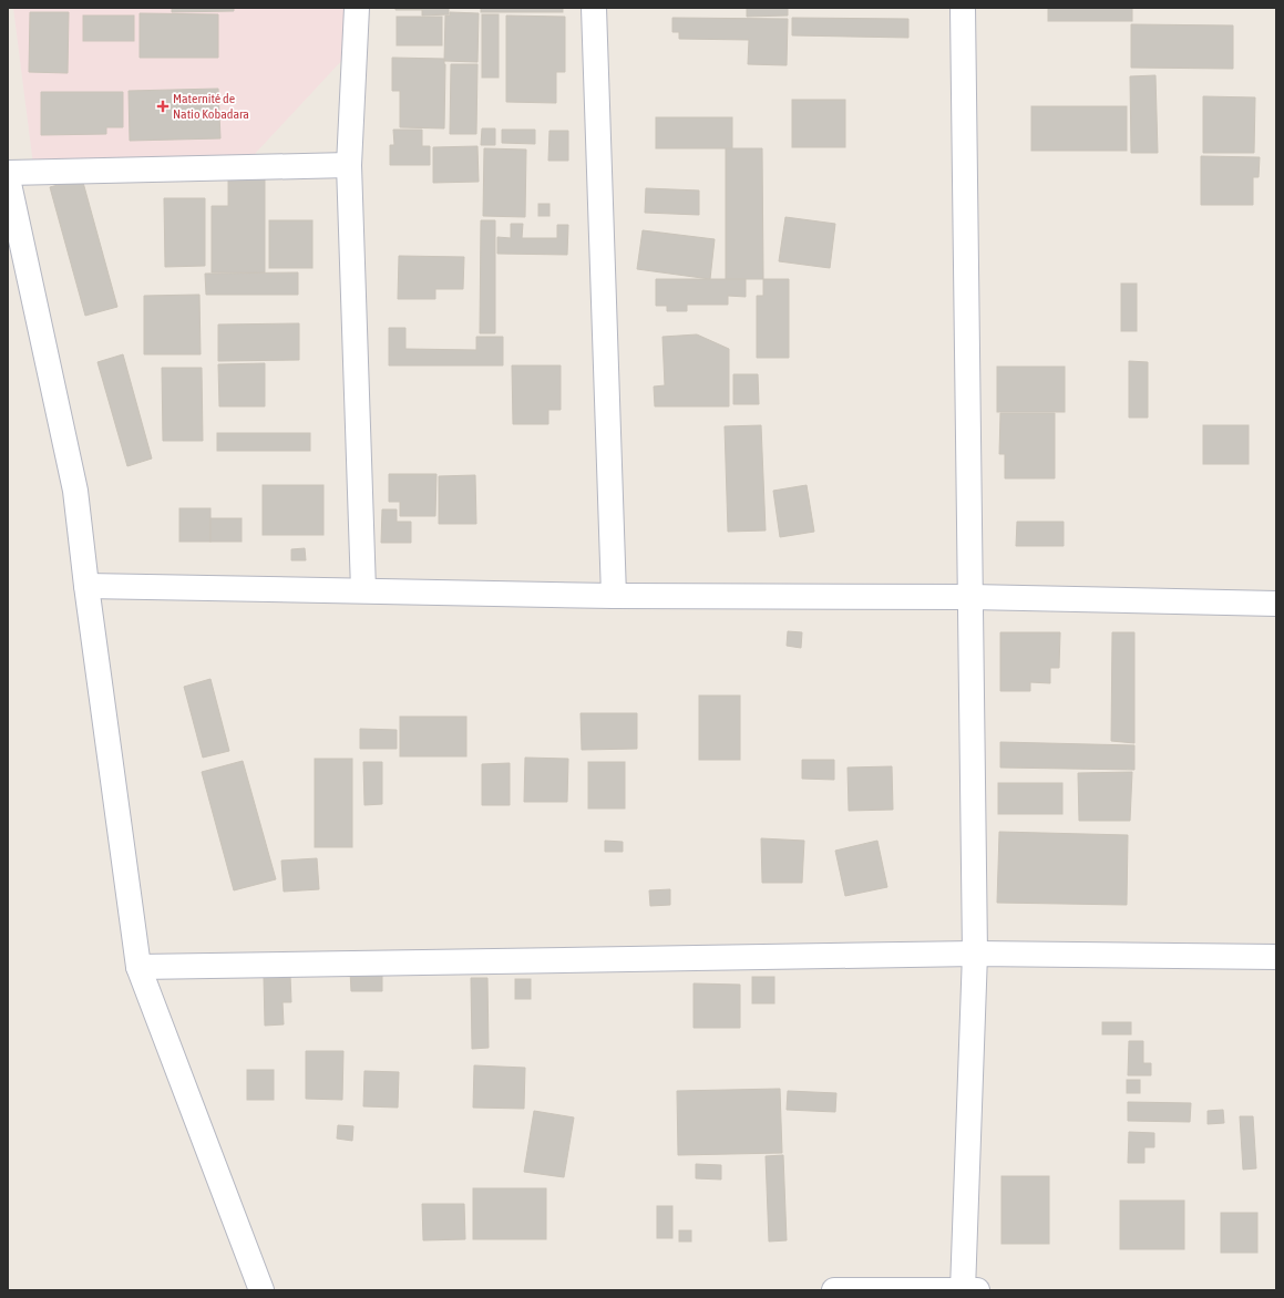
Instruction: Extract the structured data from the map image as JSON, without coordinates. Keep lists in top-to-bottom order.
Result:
{
  "places": {
    "health": ["Maternité de Natio Kobadara"]
  }
}
